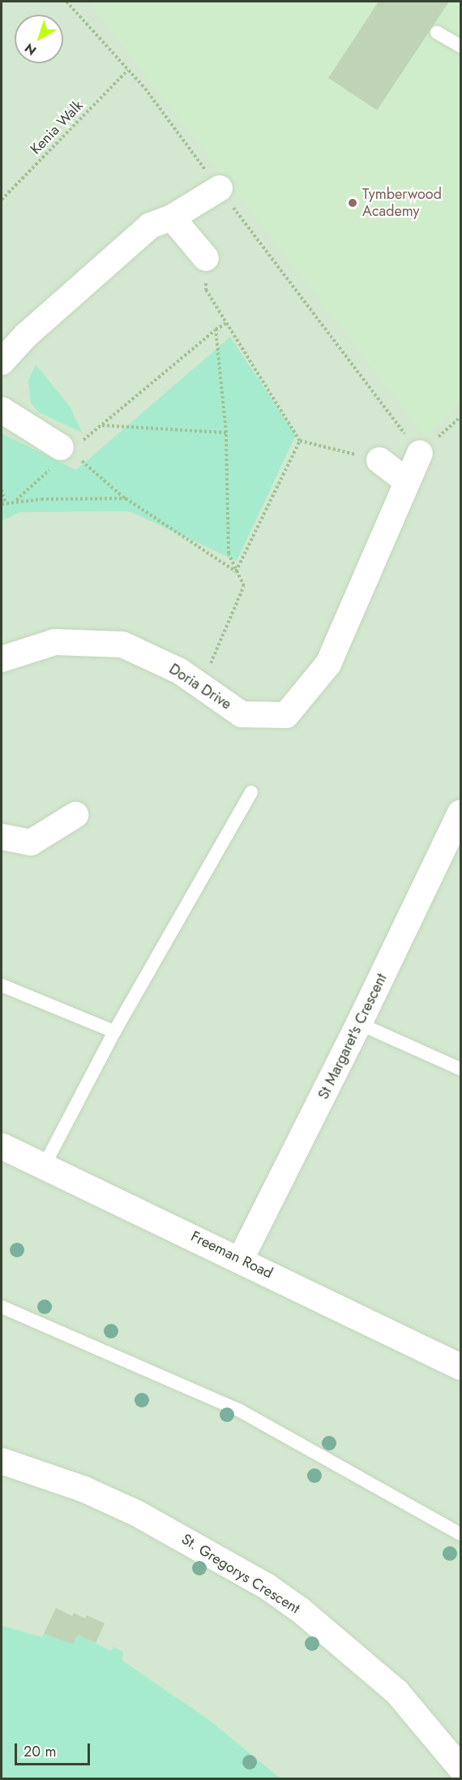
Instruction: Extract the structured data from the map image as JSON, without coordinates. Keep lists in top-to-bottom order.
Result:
{
  "streets": {
    "street": [
      "Doria Drive",
      "St Margaret's Crescent",
      "Freeman Road",
      "St. Gregorys Crescent"
    ],
    "path": ["Kenia Walk"]
  },
  "crossings": [
    ["St Margaret's Crescent", "Freeman Road"]
  ],
  "places": ["Tymberwood Academy"],
  "scale_bar": "20 m",
  "north": "bottom left"
}
